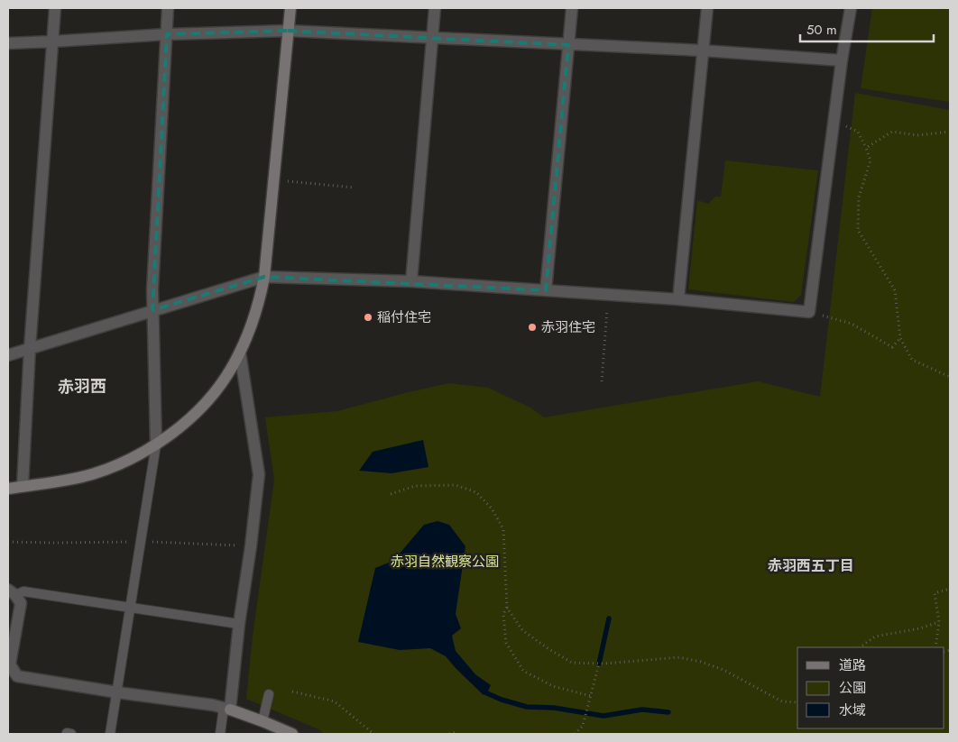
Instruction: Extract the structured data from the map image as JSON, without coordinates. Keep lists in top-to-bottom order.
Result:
{
  "districts": ["赤羽西", "赤羽西五丁目"],
  "parks": ["赤羽自然観察公園"],
  "places": ["稲付住宅", "赤羽住宅"],
  "legend": ["道路", "公園", "水域"],
  "scale_bar": "50 m"
}
